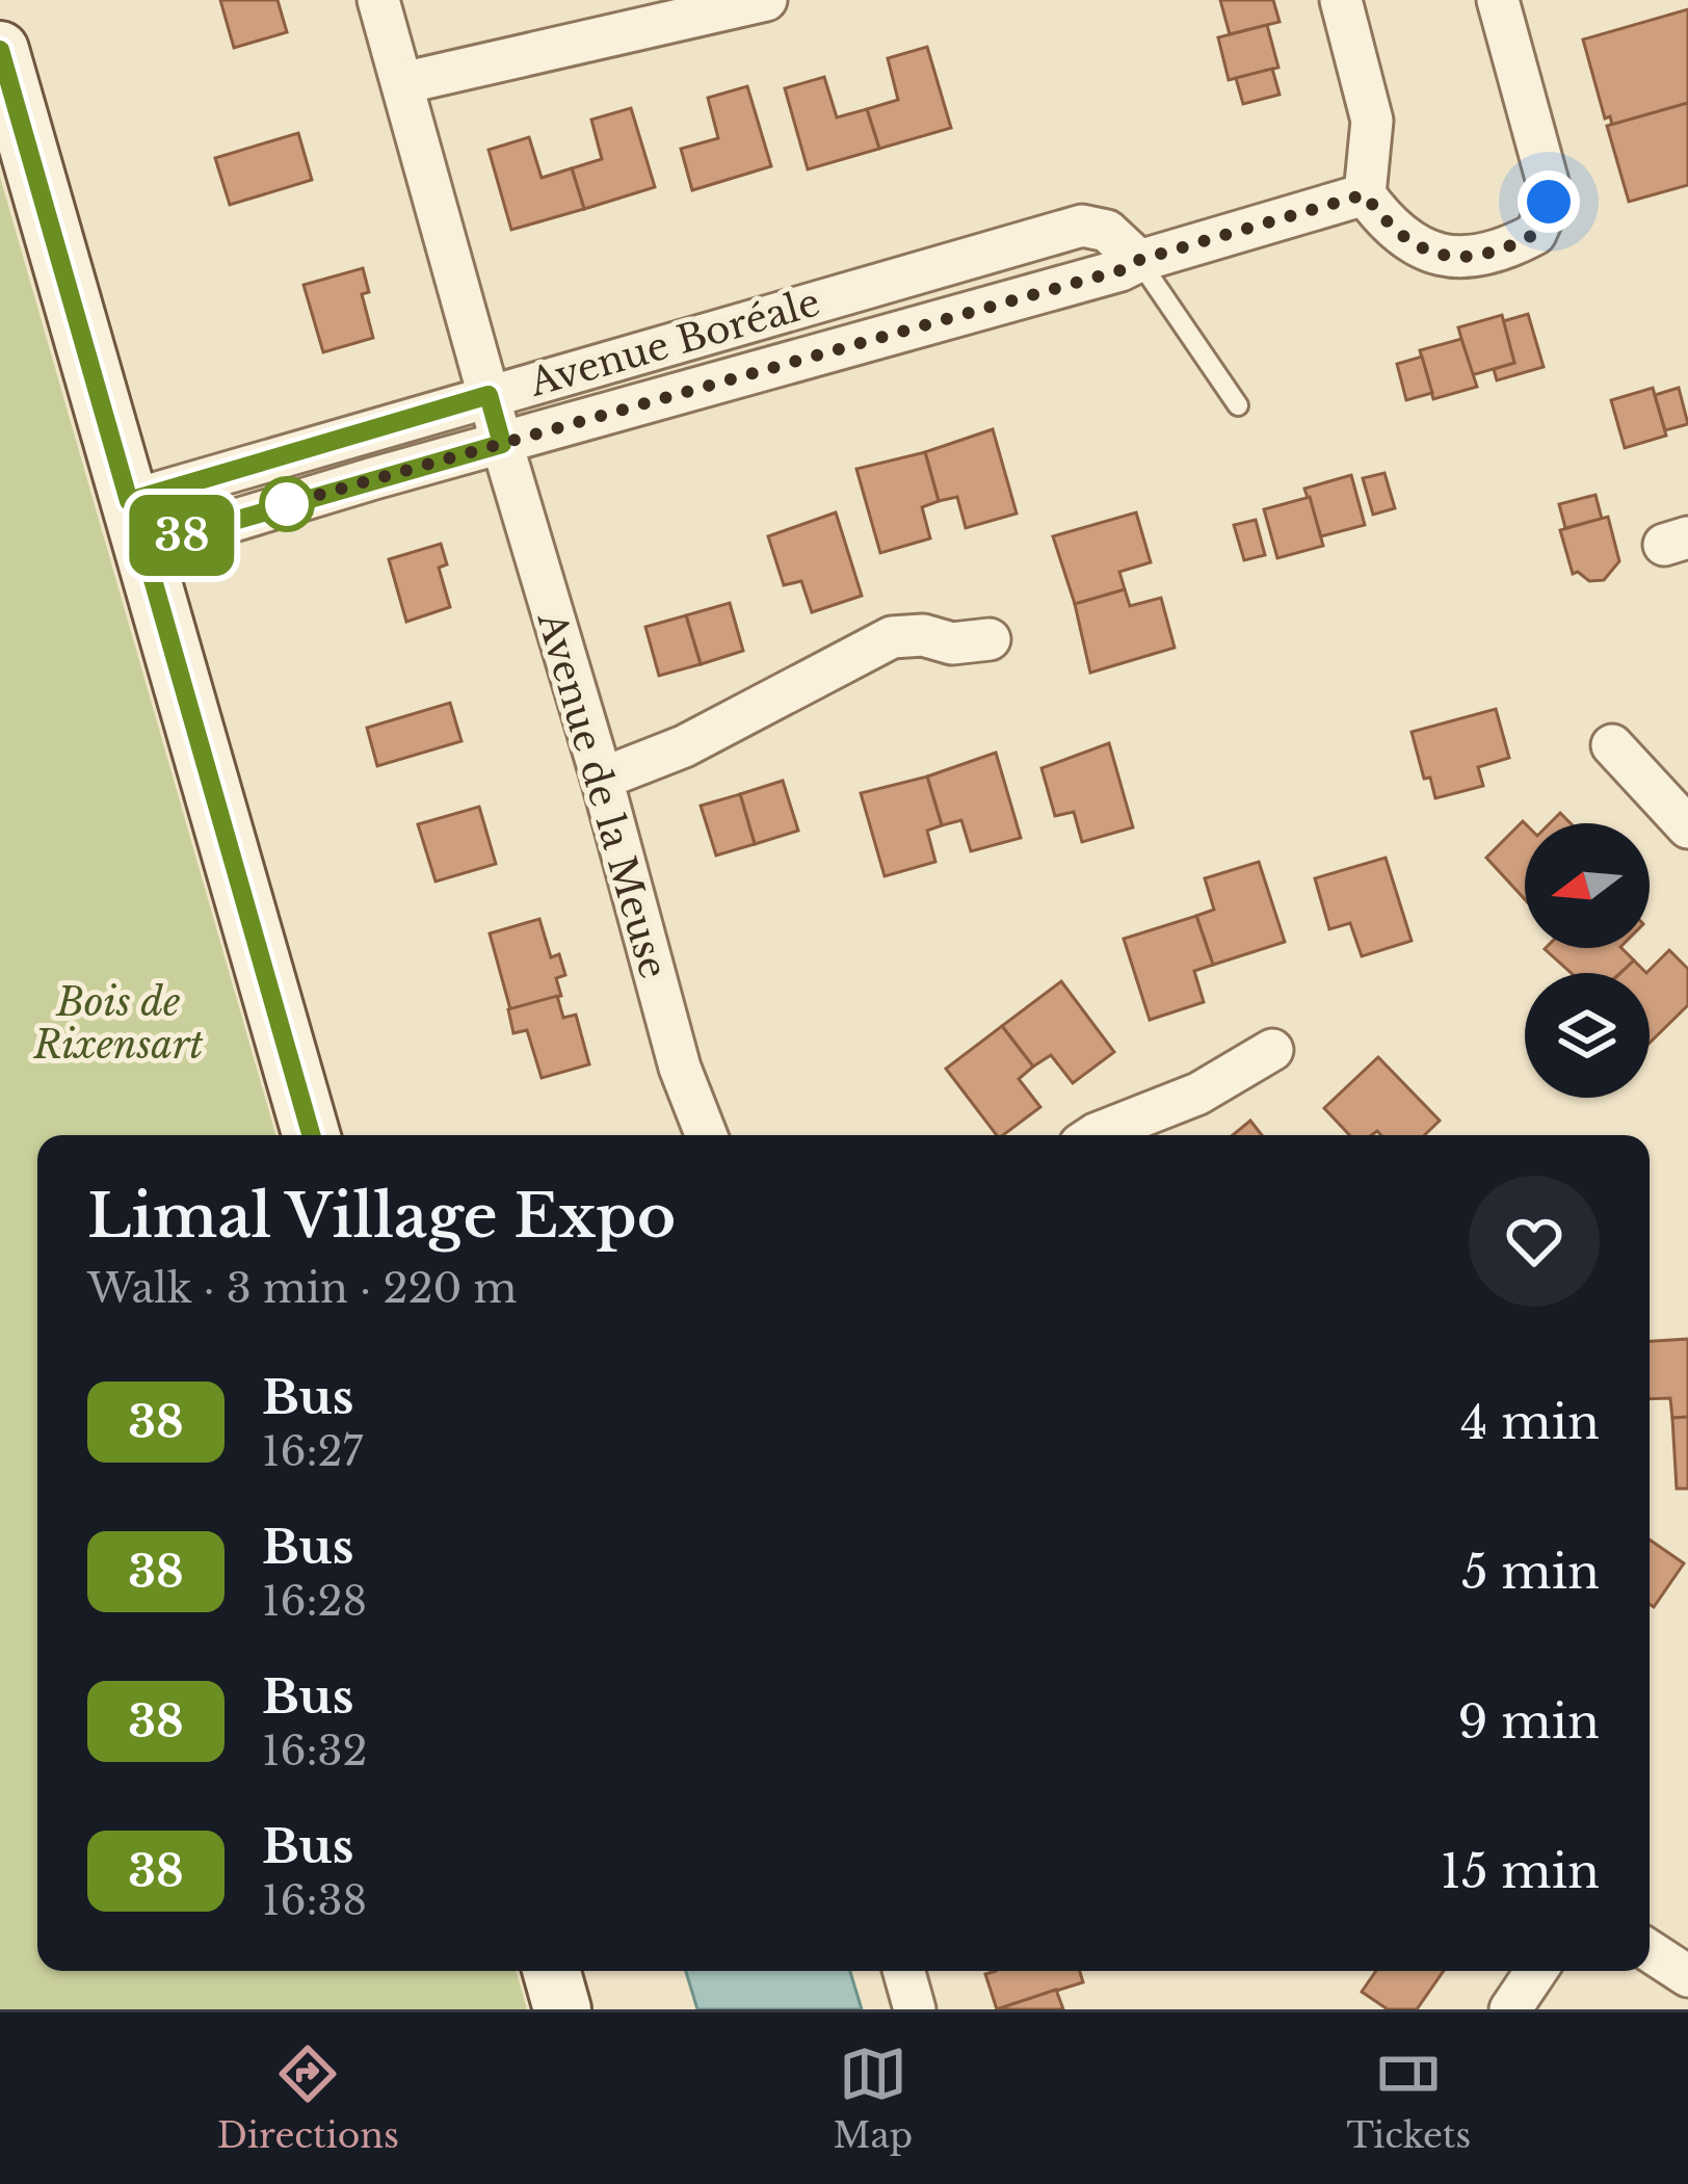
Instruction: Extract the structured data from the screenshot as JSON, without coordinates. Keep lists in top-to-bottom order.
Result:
{
  "streets": {
    "street": ["Avenue Boréale", "Avenue de la Meuse"]
  },
  "crossings": [
    ["Avenue Boréale", "Avenue de la Meuse"]
  ],
  "parks": ["Bois de Rixensart"],
  "lines": ["bus line 38"],
  "north": "left",
  "page": {
    "on_map": "38",
    "heading": ["Limal Village Expo", "Walk · 3 min · 220 m"],
    "list": [
      {
        "mark": "38",
        "name": "Bus",
        "note": "16:27",
        "value": "4 min"
      },
      {
        "mark": "38",
        "name": "Bus",
        "note": "16:28",
        "value": "5 min"
      },
      {
        "mark": "38",
        "name": "Bus",
        "note": "16:32",
        "value": "9 min"
      },
      {
        "mark": "38",
        "name": "Bus",
        "note": "16:38",
        "value": "15 min"
      }
    ],
    "tabs": ["Directions", "Map", "Tickets"]
  }
}
